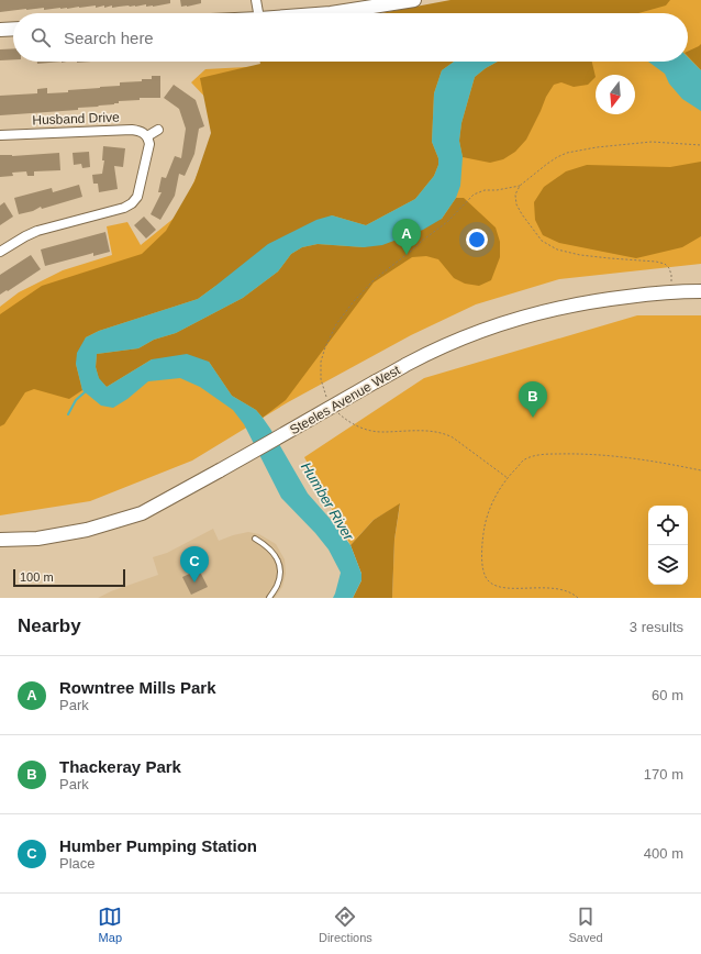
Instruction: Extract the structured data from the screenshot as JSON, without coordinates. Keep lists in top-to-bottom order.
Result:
{
  "streets": {
    "main road": ["Steeles Avenue West"],
    "street": ["Husband Drive"]
  },
  "water": ["Humber River"],
  "scale_bar": "100 m",
  "north": "bottom",
  "page": {
    "search": "Search here",
    "pins": ["A", "B", "C"],
    "scale": "100 m",
    "heading": ["Nearby", "3 results"],
    "list": [
      {
        "mark": "A",
        "name": "Rowntree Mills Park",
        "note": "Park",
        "value": "60 m"
      },
      {
        "mark": "B",
        "name": "Thackeray Park",
        "note": "Park",
        "value": "170 m"
      },
      {
        "mark": "C",
        "name": "Humber Pumping Station",
        "note": "Place",
        "value": "400 m"
      }
    ],
    "nav": ["Map", "Directions", "Saved"]
  }
}
